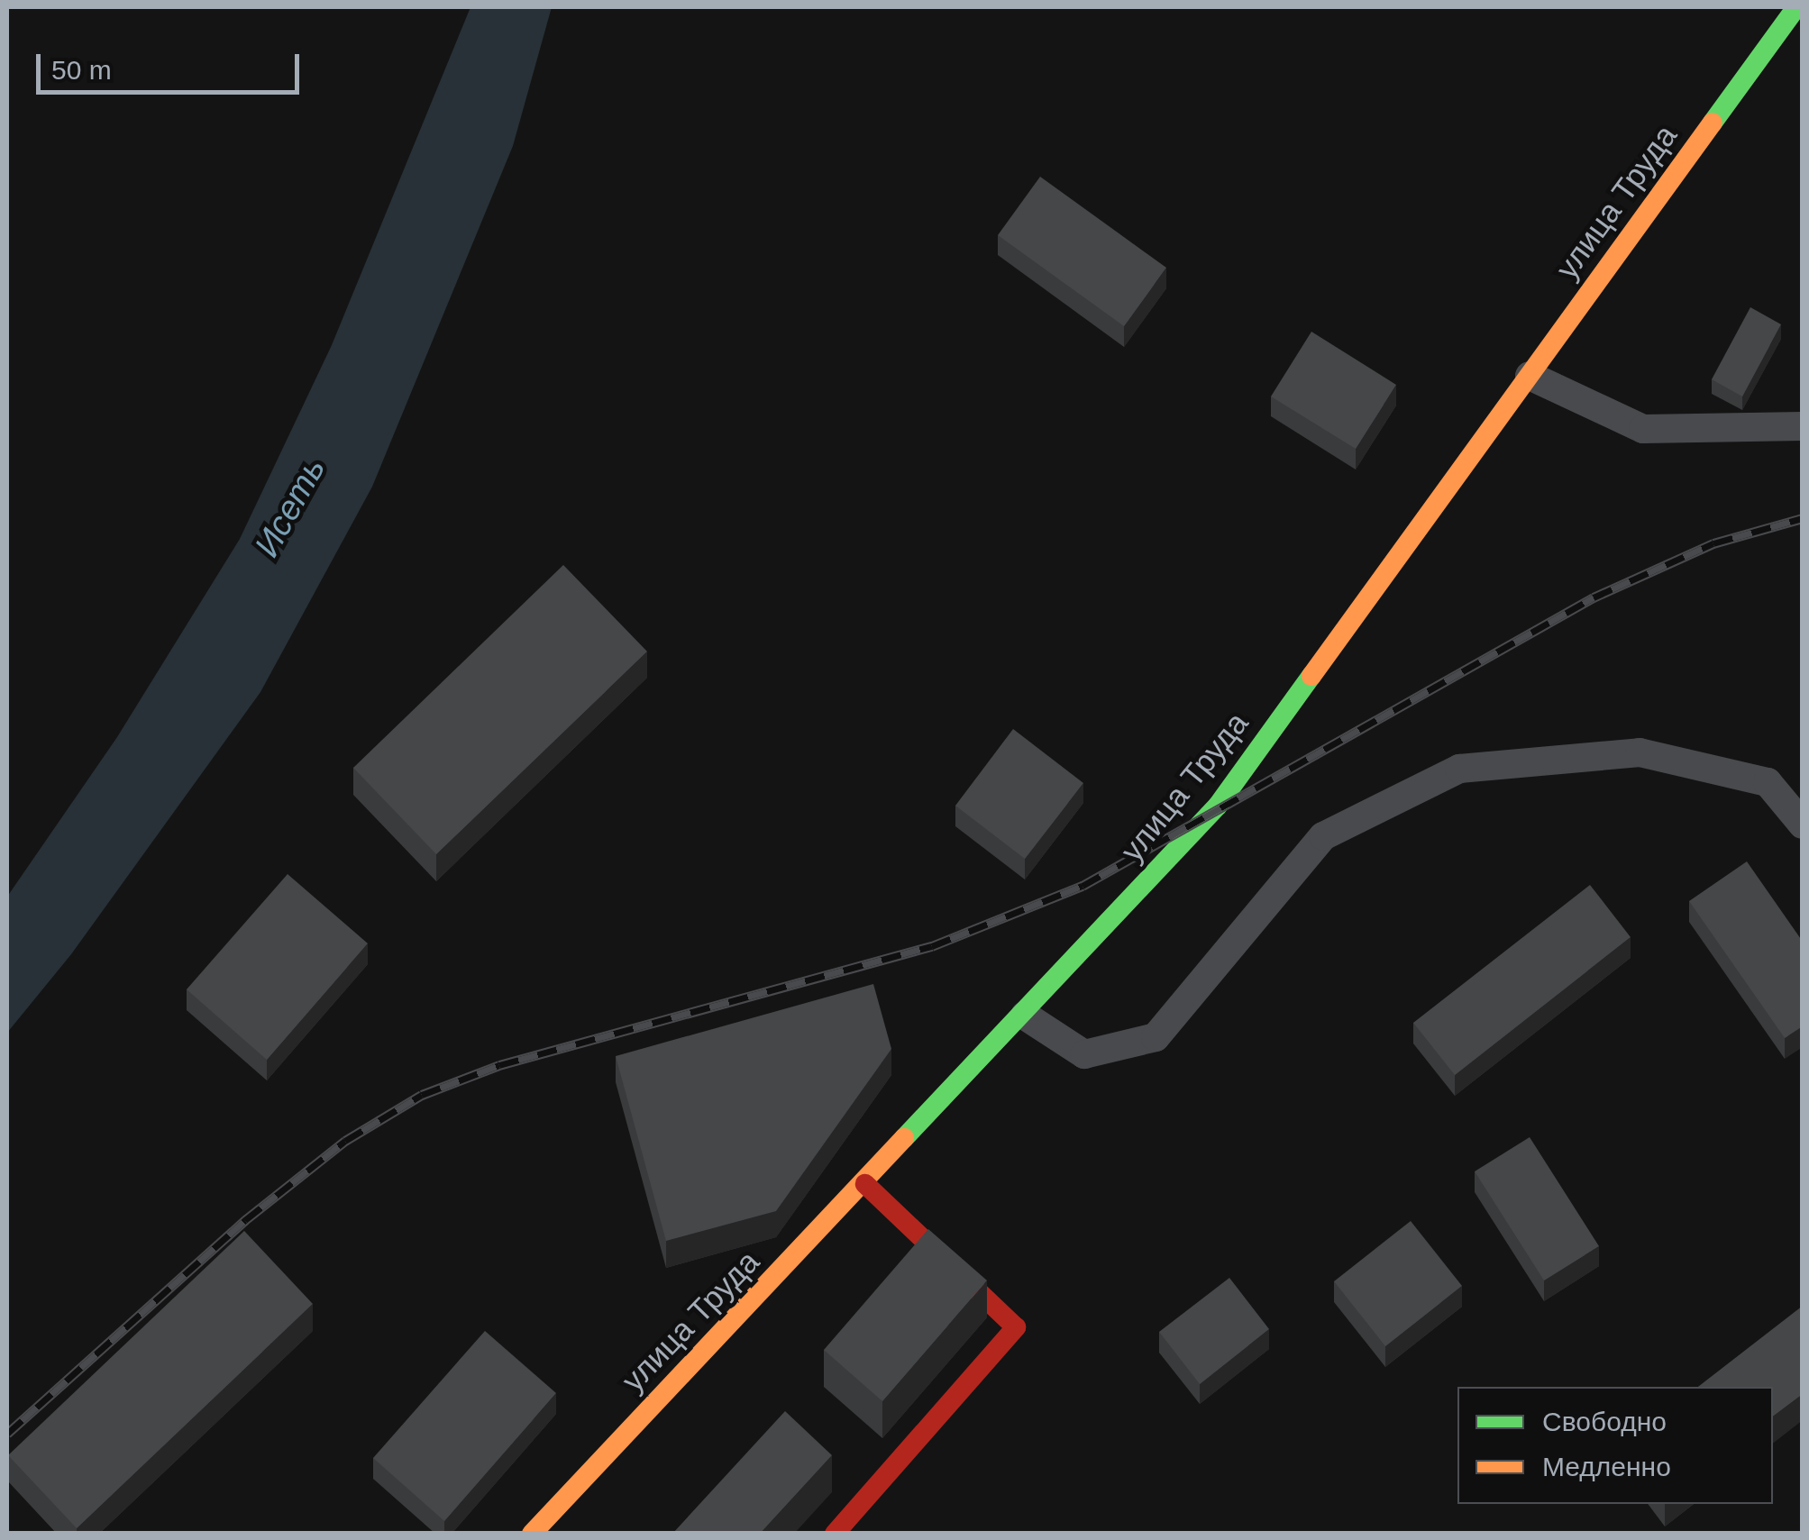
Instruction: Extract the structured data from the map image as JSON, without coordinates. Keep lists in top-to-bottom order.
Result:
{
  "streets": {
    "street": ["улица Труда"]
  },
  "water": ["Исеть"],
  "legend": ["Свободно", "Медленно"],
  "scale_bar": "50 m"
}
